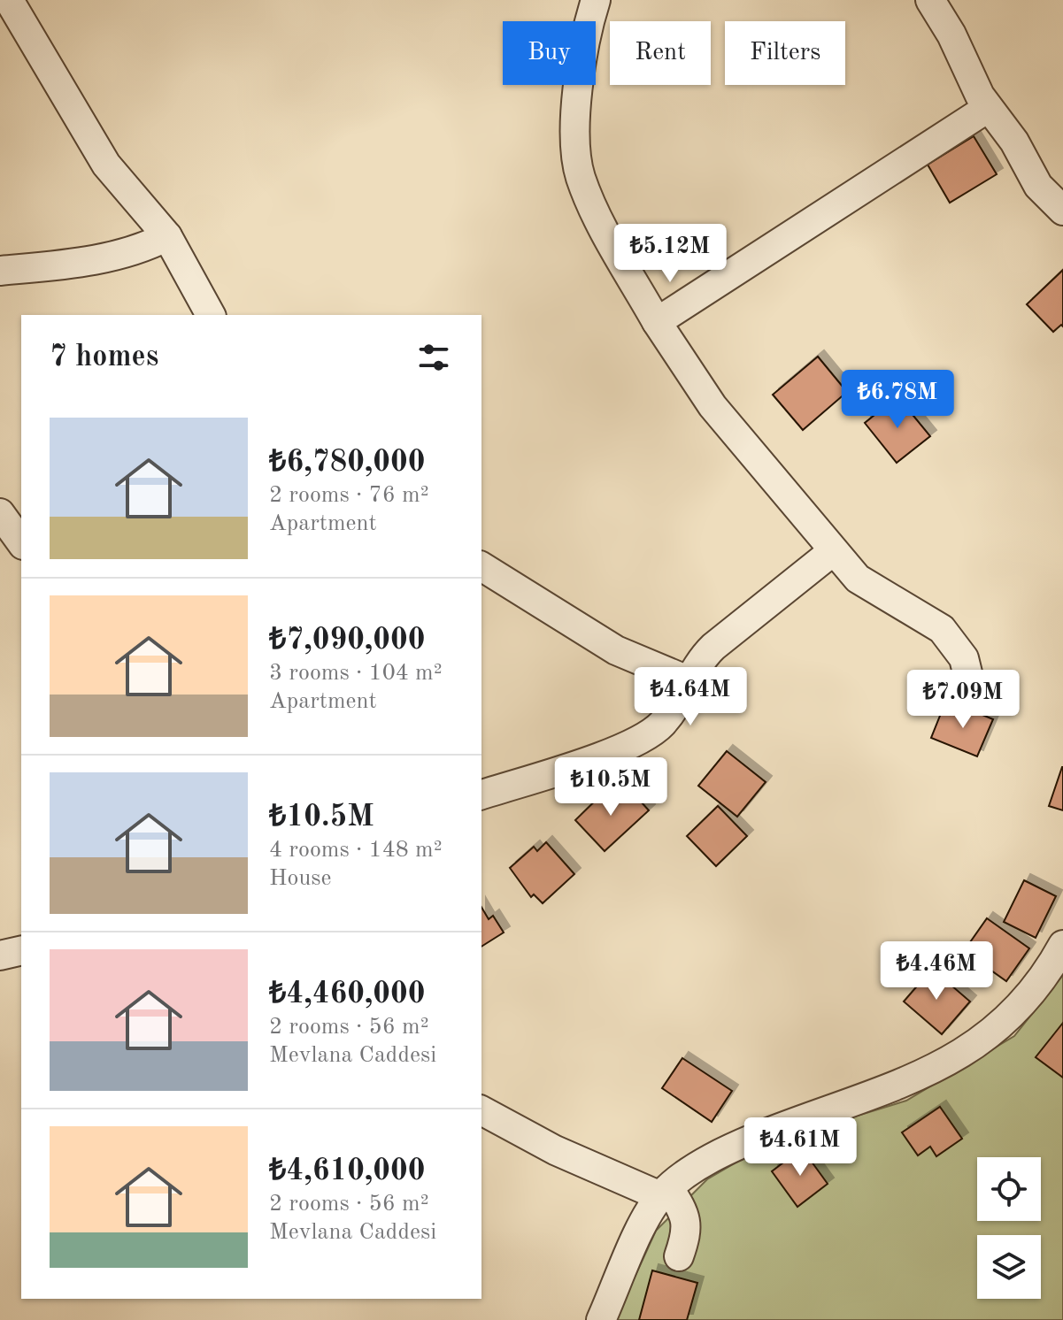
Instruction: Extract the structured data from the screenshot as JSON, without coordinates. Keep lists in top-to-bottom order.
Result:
{
  "page": {
    "chip": ["Buy", "Rent", "Filters"],
    "price": [
      "₺5.12M",
      "₺6.78M",
      "₺4.64M",
      "₺7.09M",
      "₺10.5M",
      "₺4.46M",
      "₺4.61M"
    ],
    "heading": "7 homes",
    "list": [
      {
        "name": "₺6,780,000",
        "note": "2 rooms · 76 m² · Apartment"
      },
      {
        "name": "₺7,090,000",
        "note": "3 rooms · 104 m² · Apartment"
      },
      {
        "name": "₺10.5M",
        "note": "4 rooms · 148 m² · House"
      },
      {
        "name": "₺4,460,000",
        "note": "2 rooms · 56 m² · Mevlana Caddesi"
      },
      {
        "name": "₺4,610,000",
        "note": "2 rooms · 56 m² · Mevlana Caddesi"
      }
    ]
  }
}
